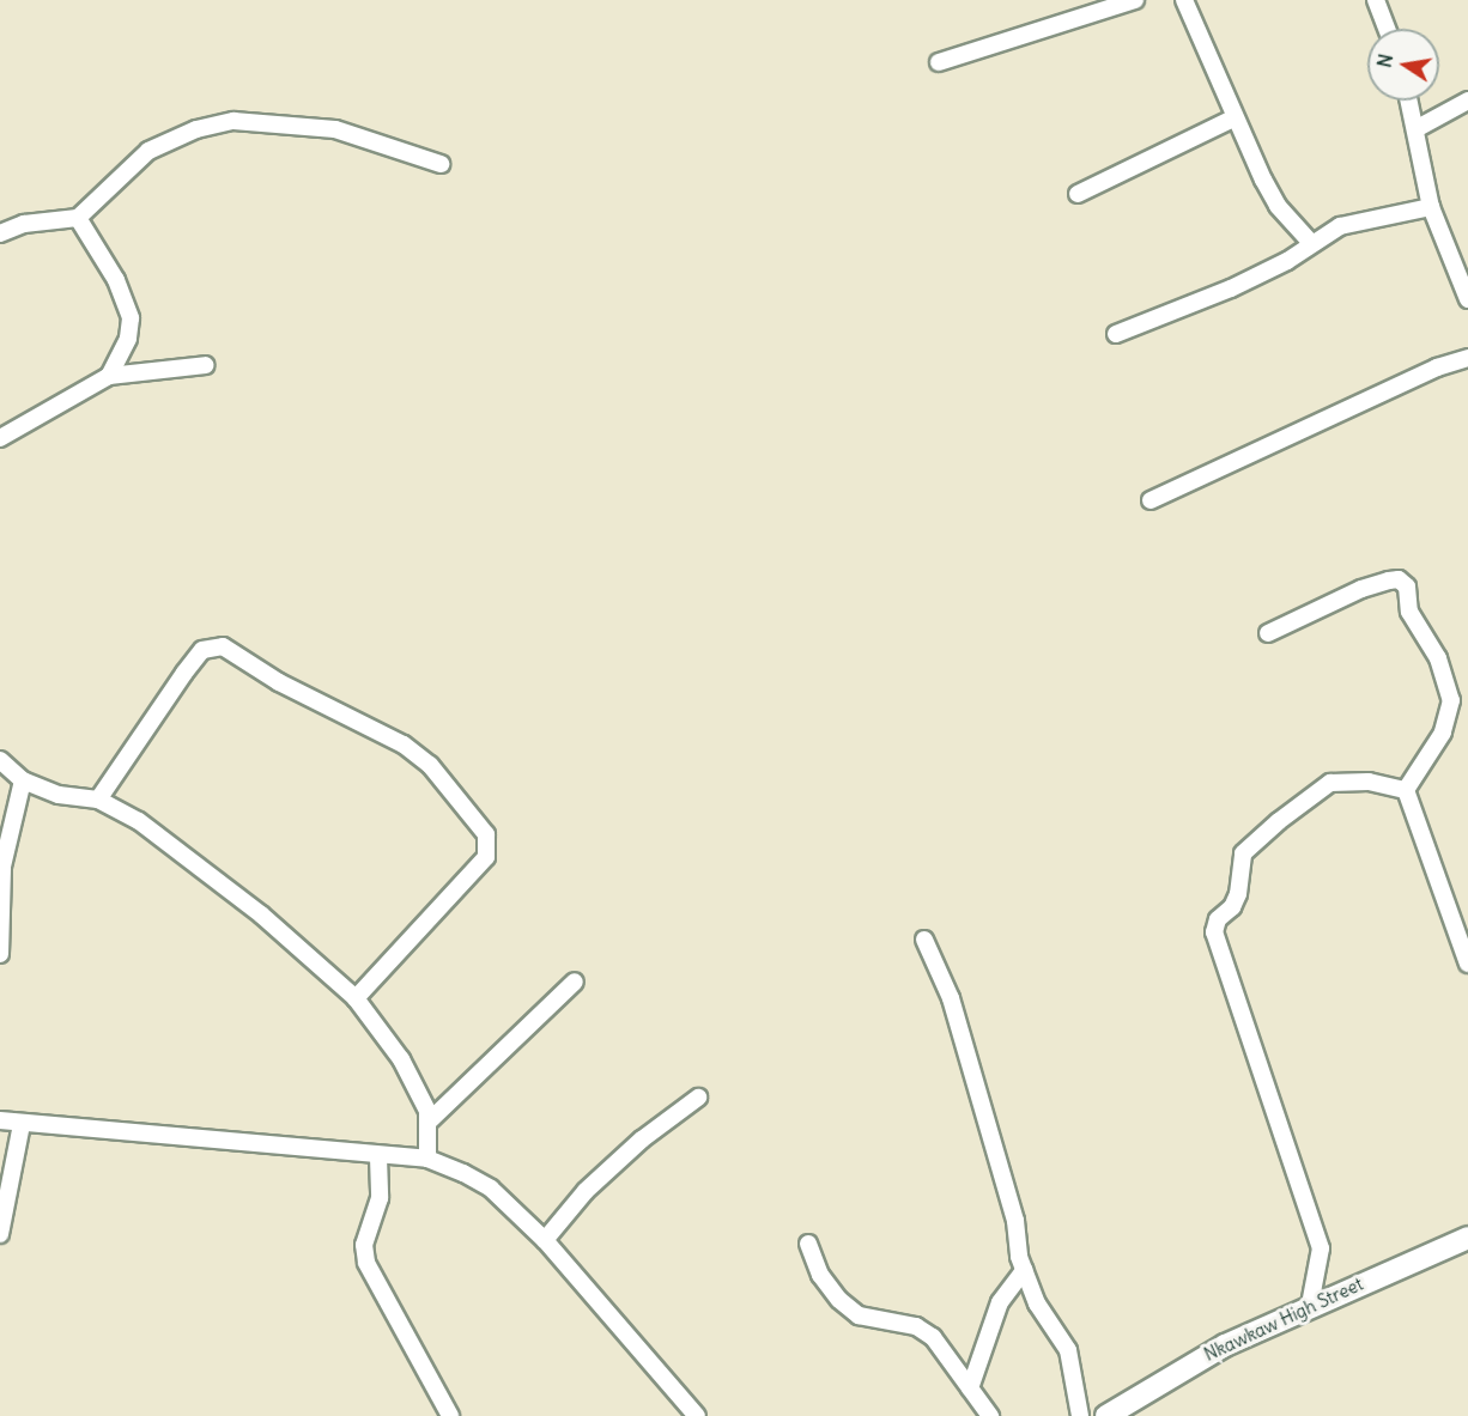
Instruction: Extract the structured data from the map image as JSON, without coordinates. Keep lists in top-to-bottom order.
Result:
{
  "streets": {
    "main road": ["Nkawkaw High Street"]
  },
  "north": "left"
}
